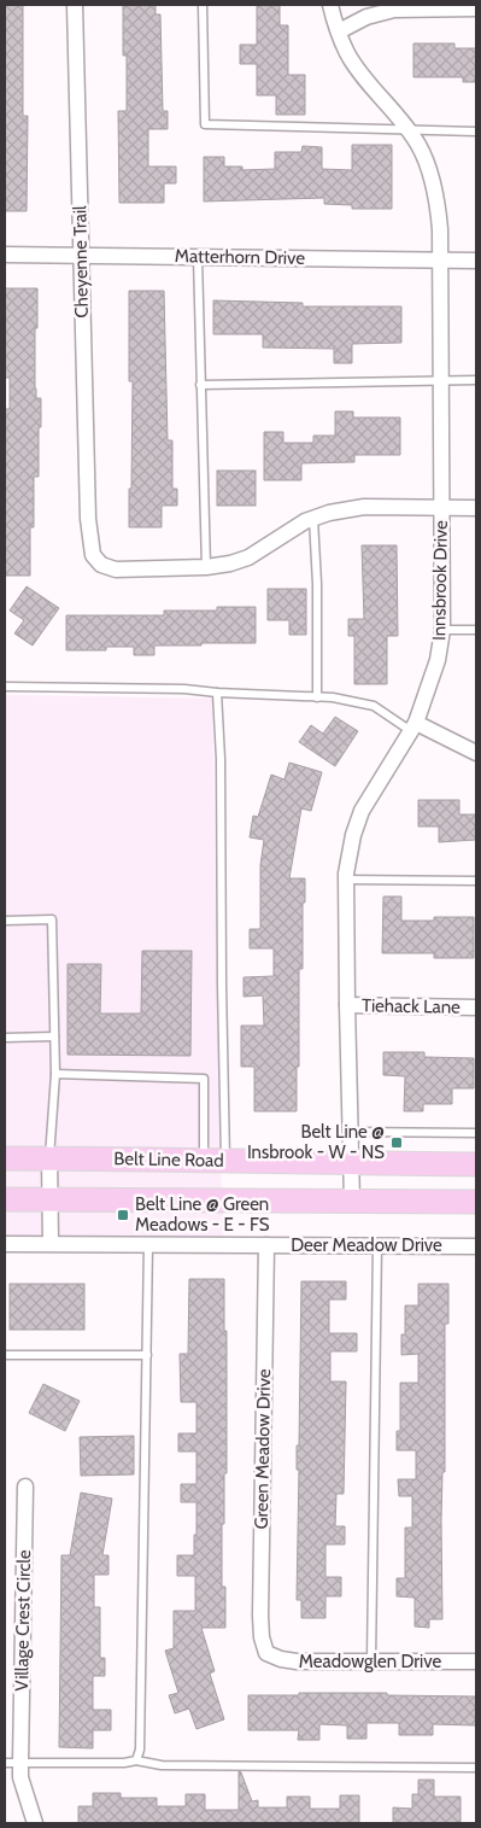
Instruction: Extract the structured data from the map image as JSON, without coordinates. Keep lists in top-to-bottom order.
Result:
{
  "streets": {
    "main road": ["Belt Line Road"],
    "street": [
      "Matterhorn Drive",
      "Cheyenne Trail",
      "Innsbrook Drive",
      "Tiehack Lane",
      "Deer Meadow Drive",
      "Green Meadow Drive",
      "Village Crest Circle",
      "Meadowglen Drive"
    ]
  },
  "crossings": [
    ["Matterhorn Drive", "Cheyenne Trail"],
    ["Matterhorn Drive", "Innsbrook Drive"],
    ["Cheyenne Trail", "Innsbrook Drive"],
    ["Innsbrook Drive", "Tiehack Lane"],
    ["Innsbrook Drive", "Belt Line Road"],
    ["Deer Meadow Drive", "Green Meadow Drive"],
    ["Green Meadow Drive", "Meadowglen Drive"]
  ],
  "places": {
    "transit": ["Belt Line @ Insbrook - W - NS", "Belt Line @ Green Meadows - E - FS"]
  }
}
